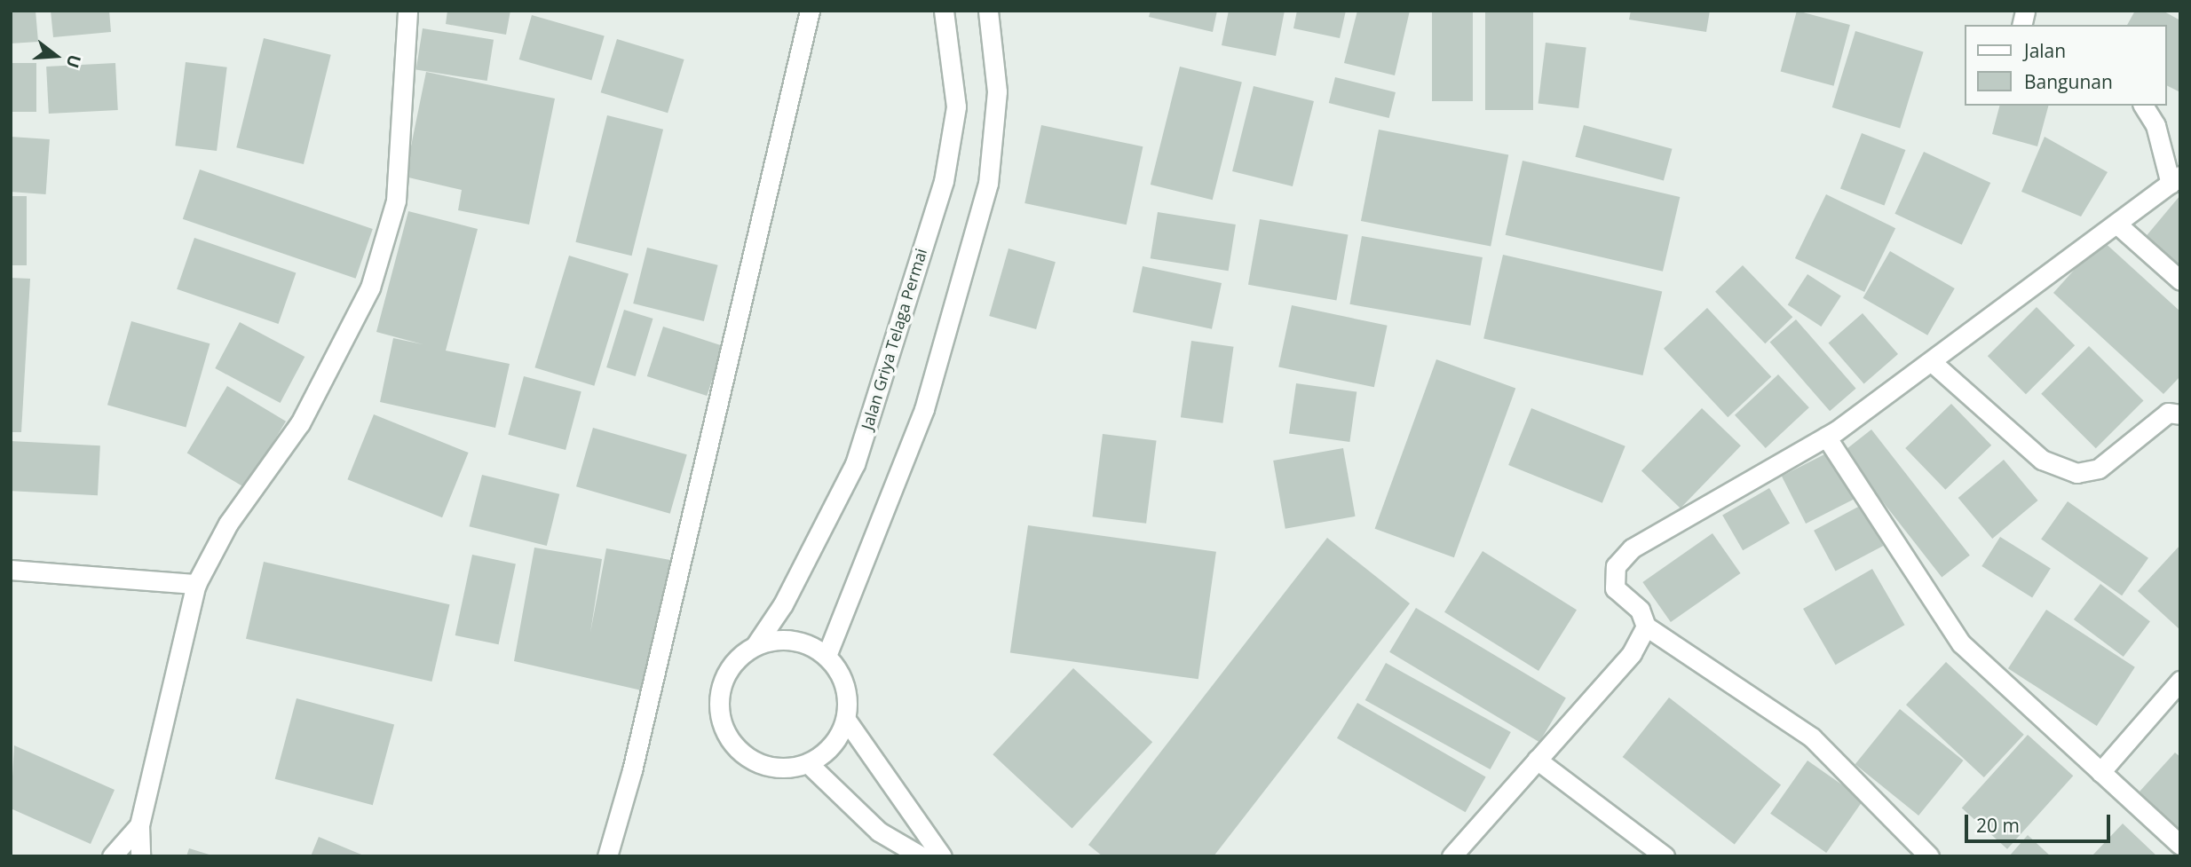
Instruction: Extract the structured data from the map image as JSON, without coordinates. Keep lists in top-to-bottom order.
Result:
{
  "streets": {
    "street": ["Jalan Griya Telaga Permai"]
  },
  "legend": ["Jalan", "Bangunan"],
  "scale_bar": "20 m",
  "north": "right"
}
